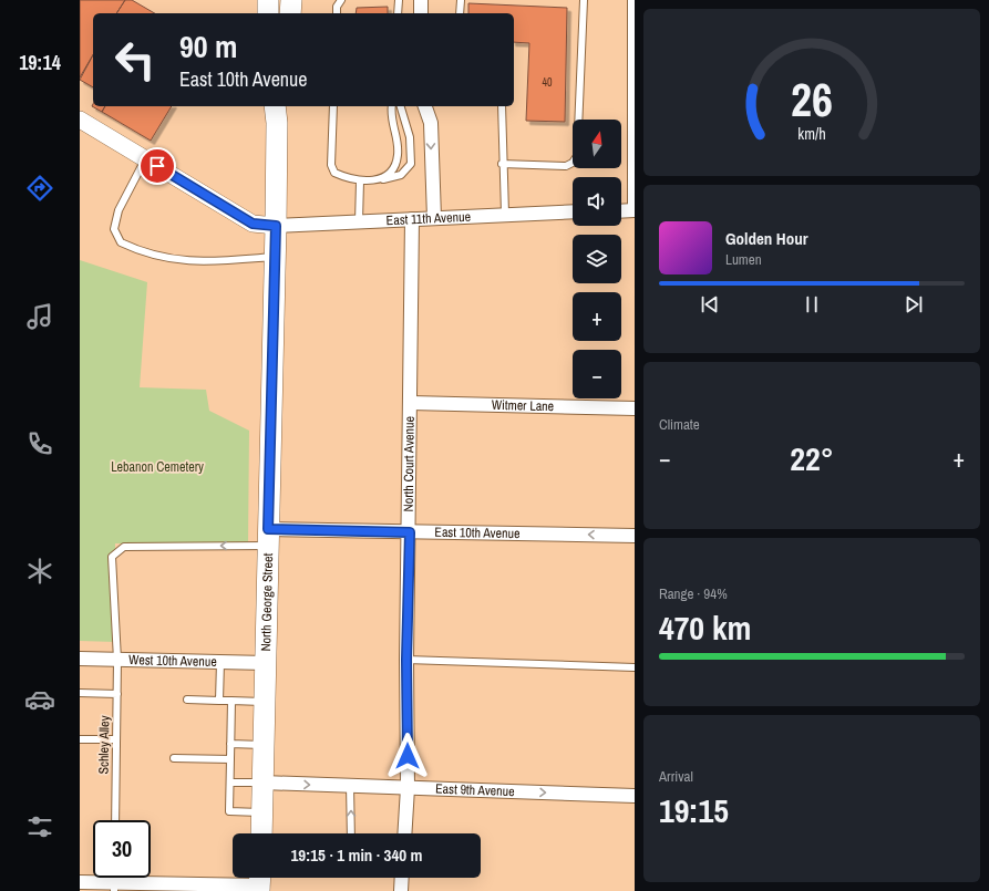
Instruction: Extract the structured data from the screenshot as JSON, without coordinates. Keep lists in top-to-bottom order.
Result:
{
  "streets": {
    "main road": ["North George Street"],
    "street": [
      "East 11th Avenue",
      "Witmer Lane",
      "North Court Avenue",
      "East 10th Avenue",
      "West 10th Avenue",
      "East 9th Avenue"
    ],
    "lane": ["Schley Alley"]
  },
  "crossings": [
    ["East 11th Avenue", "North Court Avenue"],
    ["East 11th Avenue", "North George Street"],
    ["Witmer Lane", "North Court Avenue"],
    ["North Court Avenue", "East 10th Avenue"],
    ["North Court Avenue", "East 9th Avenue"],
    ["East 10th Avenue", "North George Street"],
    ["East 10th Avenue", "Schley Alley"],
    ["North George Street", "West 10th Avenue"],
    ["North George Street", "Schley Alley"],
    ["North George Street", "East 9th Avenue"],
    ["West 10th Avenue", "Schley Alley"]
  ],
  "one_way": ["East 10th Avenue", "East 9th Avenue"],
  "parks": ["Lebanon Cemetery"],
  "house_numbers": ["40"],
  "north": "top",
  "page": {
    "tabs": "19:14",
    "turn": ["90 m", "East 10th Avenue"],
    "map_buttons": ["+", "−"],
    "song": ["Golden Hour", "Lumen"],
    "tile": [
      "Climate",
      ["Range · 94%", "470 km"],
      ["Arrival", "19:15"]
    ],
    "heat": ["−", "22°", "+"],
    "limit": "30",
    "trip": "19:15 · 1 min · 340 m",
    "gauge": ["26", "km/h"]
  }
}
